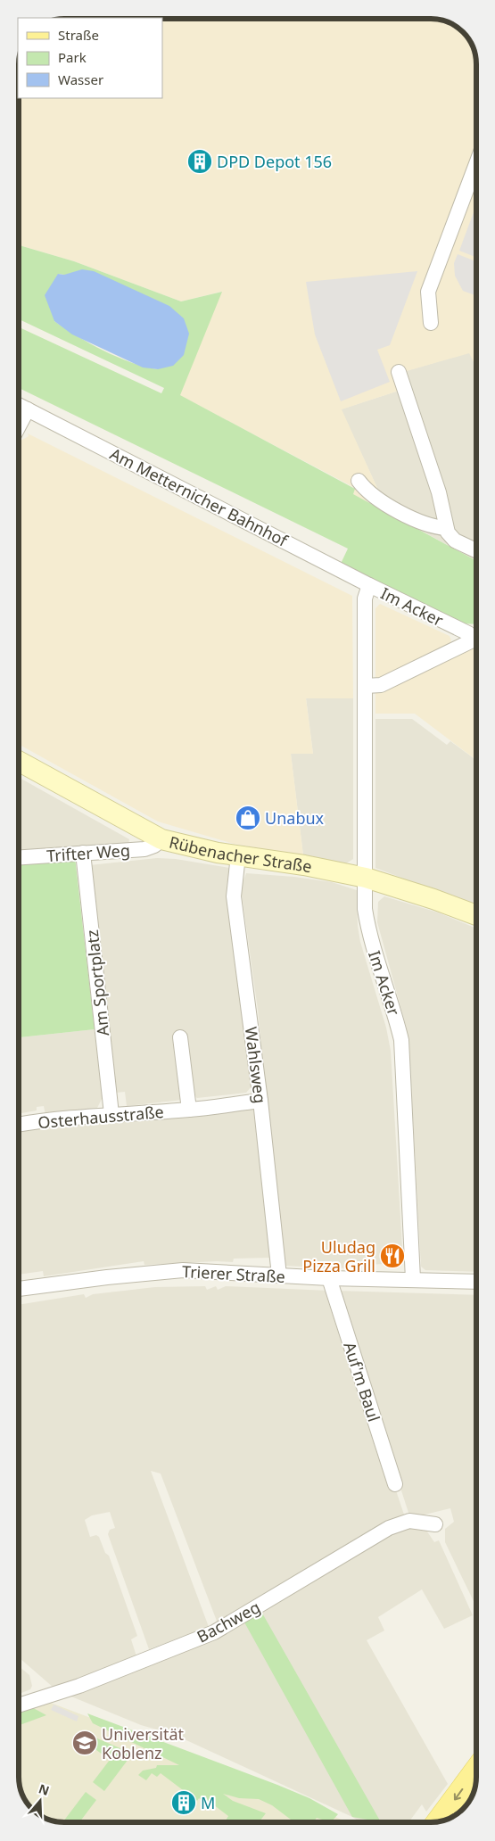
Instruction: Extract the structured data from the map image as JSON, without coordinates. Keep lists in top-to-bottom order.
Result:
{
  "streets": {
    "main road": ["Rübenacher Straße"],
    "street": [
      "Am Metternicher Bahnhof",
      "Im Acker",
      "Trifter Weg",
      "Am Sportplatz",
      "Wahlsweg",
      "Osterhausstraße",
      "Trierer Straße",
      "Auf'm Baul",
      "Bachweg"
    ]
  },
  "crossings": [
    ["Am Metternicher Bahnhof", "Im Acker"],
    ["Im Acker", "Rübenacher Straße"],
    ["Im Acker", "Trierer Straße"],
    ["Trifter Weg", "Rübenacher Straße"],
    ["Trifter Weg", "Am Sportplatz"],
    ["Rübenacher Straße", "Wahlsweg"],
    ["Am Sportplatz", "Osterhausstraße"],
    ["Wahlsweg", "Osterhausstraße"],
    ["Wahlsweg", "Trierer Straße"],
    ["Trierer Straße", "Auf'm Baul"]
  ],
  "places": {
    "building": ["DPD Depot 156", "M"],
    "shop": ["Unabux"],
    "restaurant": ["Uludag Pizza Grill"],
    "school or university": ["Universität Koblenz"]
  },
  "legend": ["Straße", "Park", "Wasser"],
  "north": "top"
}
